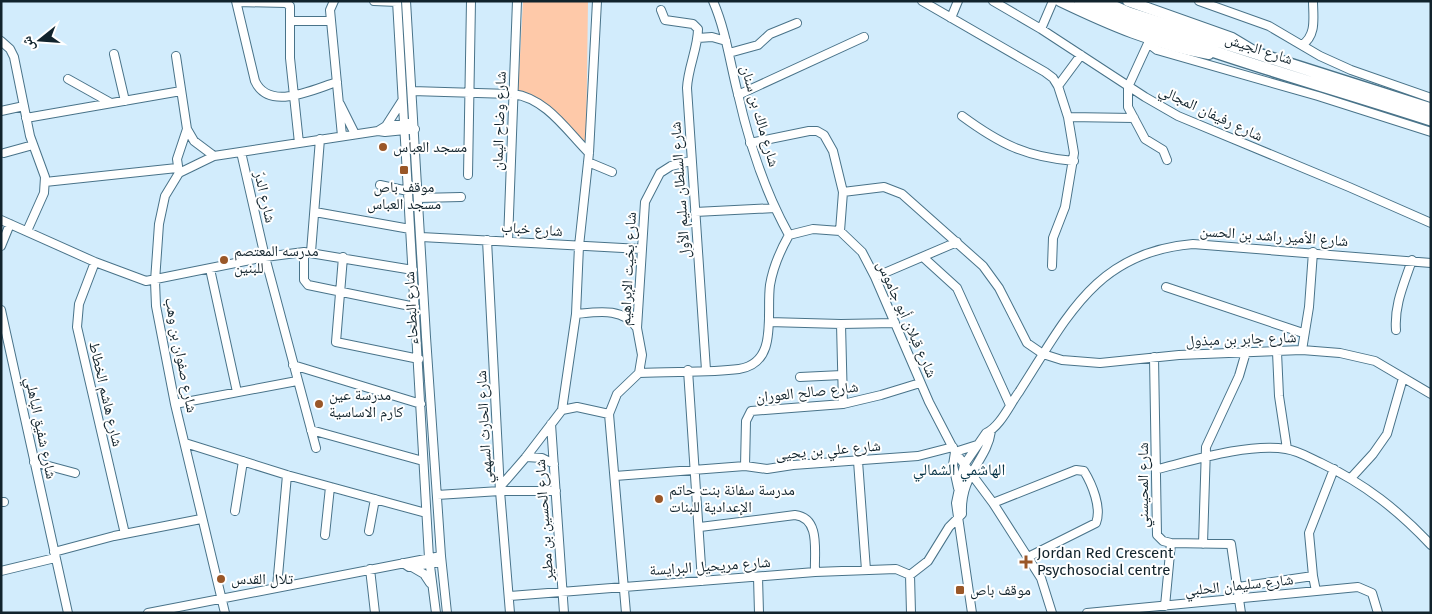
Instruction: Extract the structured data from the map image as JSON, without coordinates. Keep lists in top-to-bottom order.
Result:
{
  "streets": {
    "highway": ["شارع الجيش"],
    "street": [
      "شارع رفيفان المجالي",
      "شارع مالك بن سنان",
      "شارع وضاح اليمان",
      "شارع السلطان سليم الأول",
      "شارع الدرّ",
      "شارع خباب",
      "شارع الأمير راشد بن الحسن",
      "شارع بخيت الإبراهيم",
      "شارع البطحاء",
      "شارع قبلان أبو جاموس",
      "شارع جابر بن مبذول",
      "شارع صفوان بن وهب",
      "شارع صالح العوران",
      "شارع هاشم الخطاط",
      "شارع الحارث السهمي",
      "شارع شفيق الباهلي",
      "شارع علي بن يحيى",
      "شارع المحيسني",
      "شارع الحسين بن مطير",
      "شارع مريحيل البرايسة",
      "شارع سليمان الحلبي"
    ]
  },
  "crossings": [
    ["شارع وضاح اليمان", "شارع خباب"],
    ["شارع السلطان سليم الأول", "شارع بخيت الإبراهيم"],
    ["شارع خباب", "شارع بخيت الإبراهيم"],
    ["شارع خباب", "شارع البطحاء"],
    ["شارع خباب", "شارع الحارث السهمي"],
    ["شارع الأمير راشد بن الحسن", "شارع قبلان أبو جاموس"],
    ["شارع الأمير راشد بن الحسن", "شارع جابر بن مبذول"],
    ["شارع الأمير راشد بن الحسن", "شارع علي بن يحيى"],
    ["شارع قبلان أبو جاموس", "شارع صالح العوران"],
    ["شارع قبلان أبو جاموس", "شارع علي بن يحيى"],
    ["شارع جابر بن مبذول", "شارع المحيسني"],
    ["شارع صالح العوران", "شارع علي بن يحيى"],
    ["شارع الحارث السهمي", "شارع مريحيل البرايسة"],
    ["شارع الحسين بن مطير", "شارع مريحيل البرايسة"]
  ],
  "districts": ["الهاشمي الشمالي"],
  "places": {
    "other": [
      "مسجد العباس",
      "مدرسه المعتصم للبنين",
      "مدرسة عين كارم الاساسية",
      "مدرسة سفانة بنت حاتم الإعدادية للبنات",
      "تلال القدس"
    ],
    "transit": ["موقف باص مسجد العباس", "موقف باص"],
    "health": ["Jordan Red Crescent Psychosocial centre"]
  },
  "north": "left"
}
